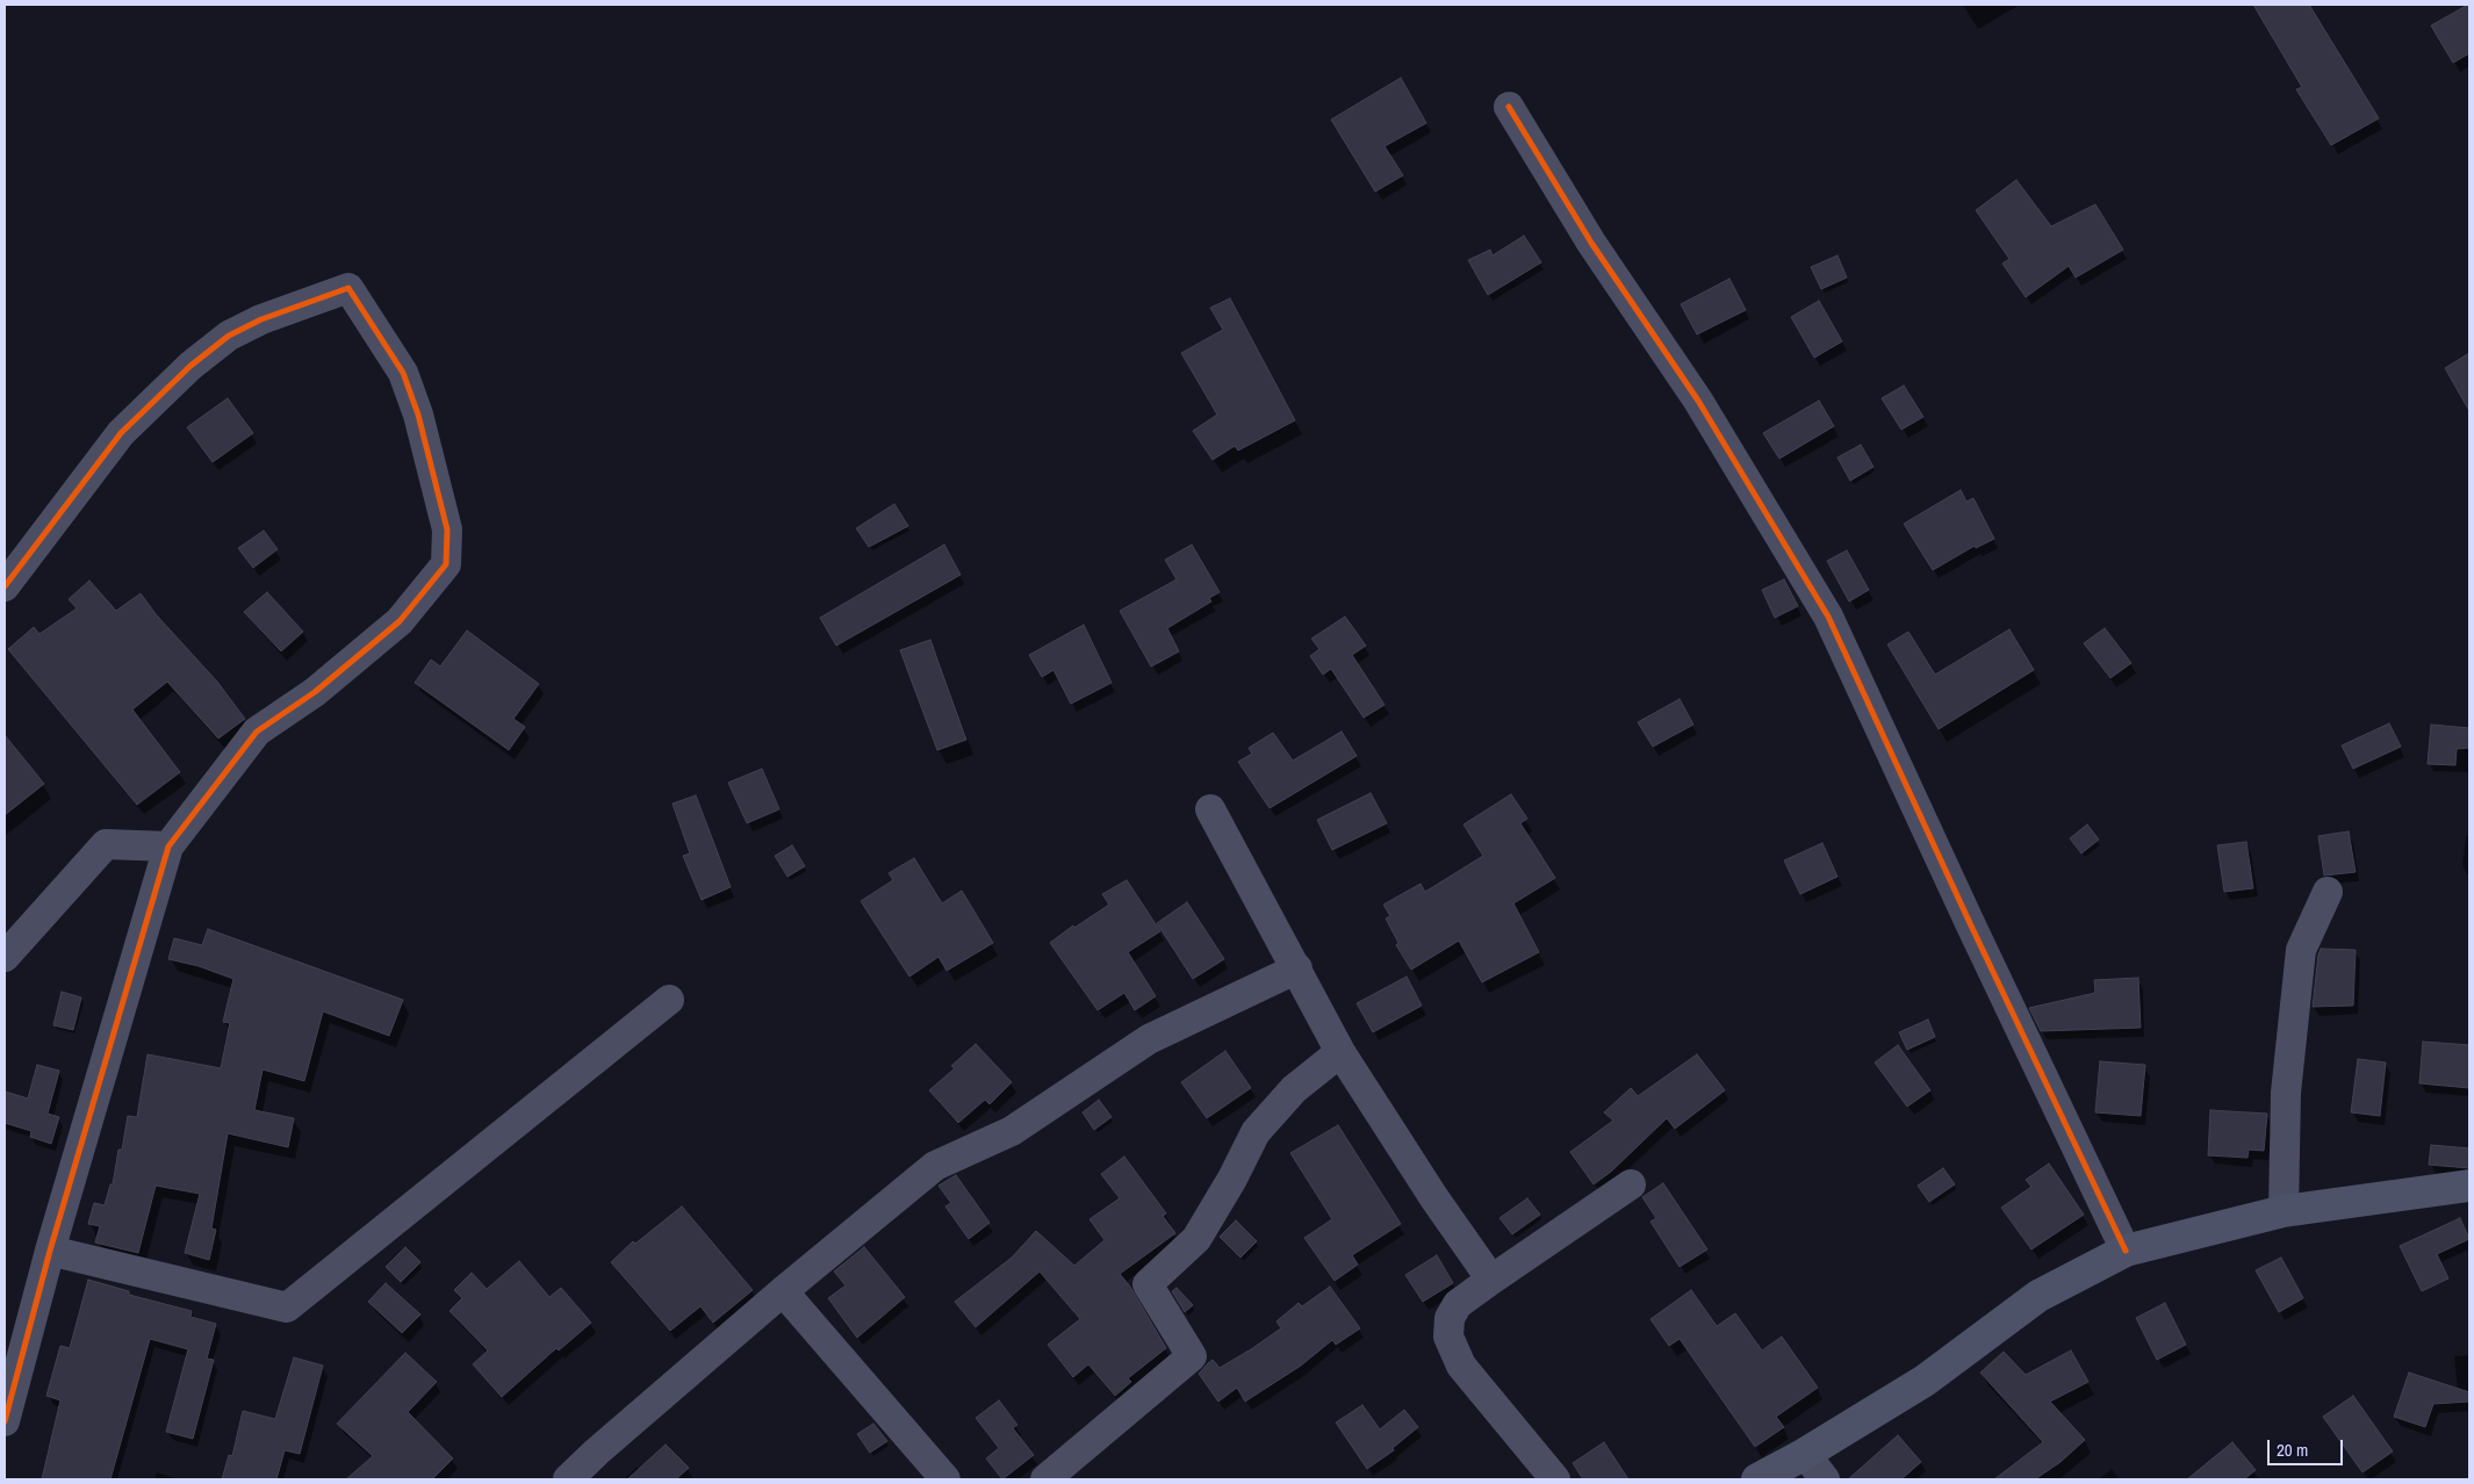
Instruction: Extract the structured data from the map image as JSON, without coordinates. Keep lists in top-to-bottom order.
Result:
{
  "scale_bar": "20 m"
}
